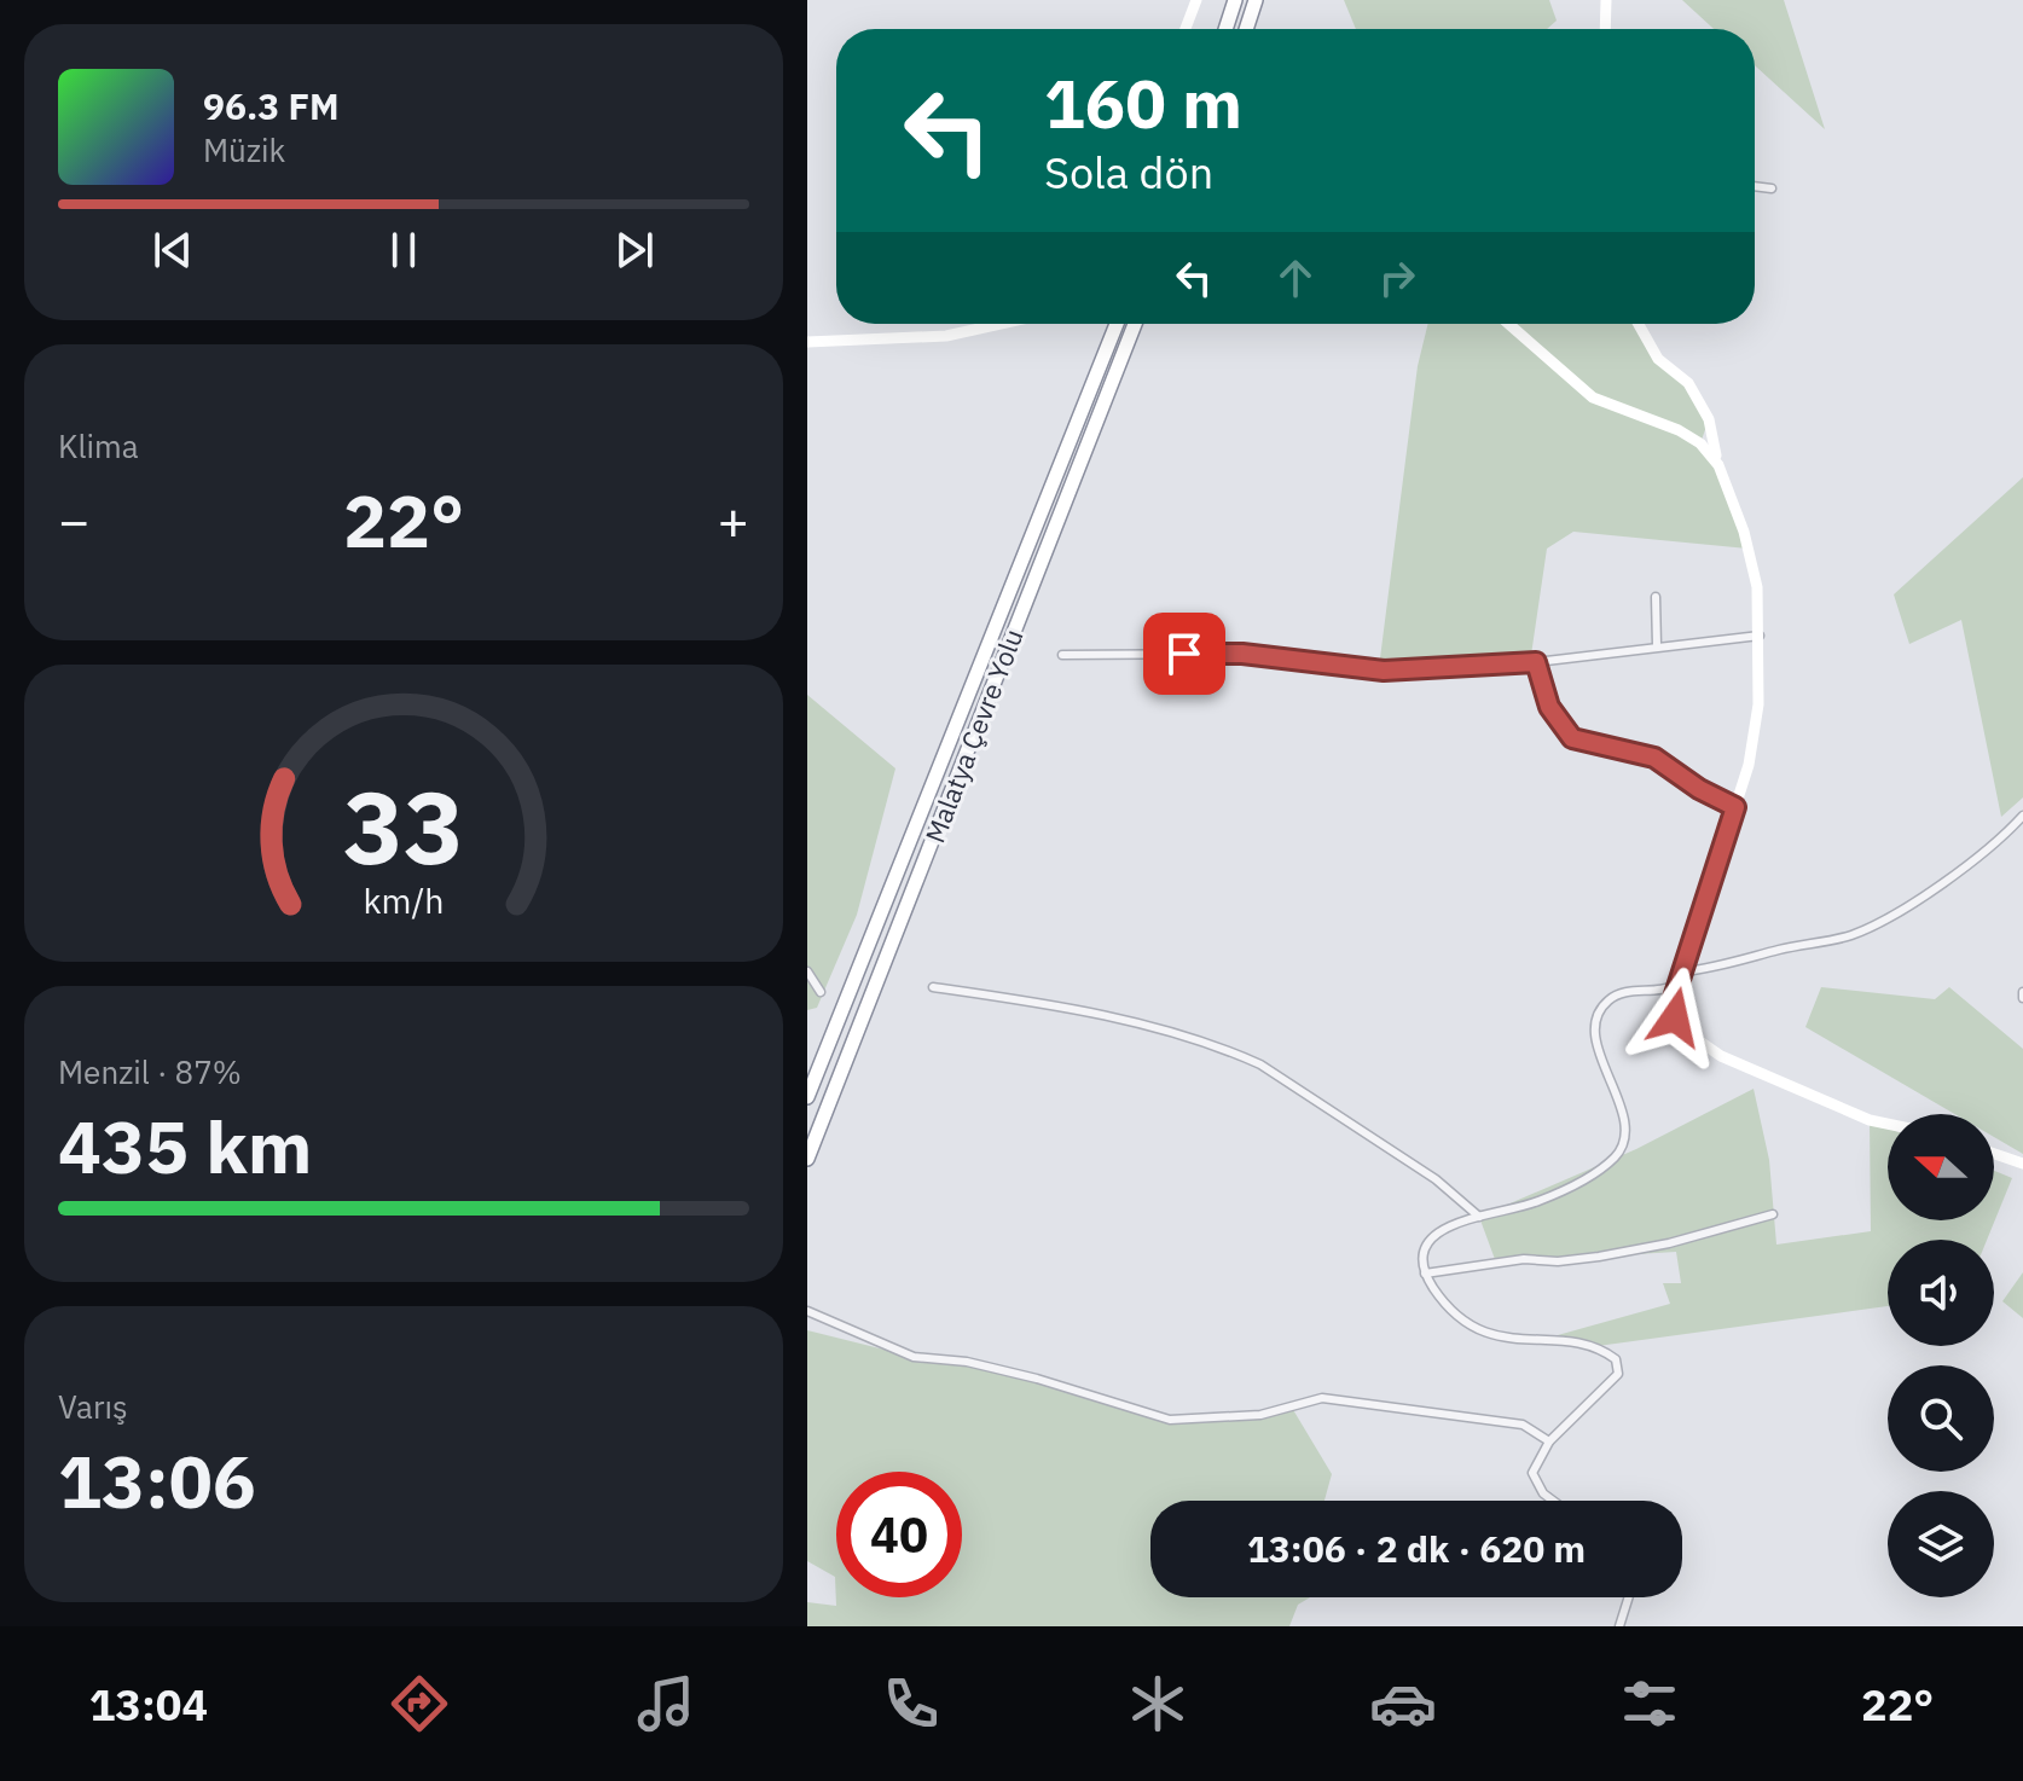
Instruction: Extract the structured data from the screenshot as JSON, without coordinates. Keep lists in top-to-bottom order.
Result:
{
  "streets": {
    "highway": ["Malatya Çevre Yolu"]
  },
  "north": "left",
  "page": {
    "turn": ["160 m", "Sola dön"],
    "song": ["96.3 FM", "Müzik"],
    "tile": [
      "Klima",
      ["Menzil · 87%", "435 km"],
      ["Varış", "13:06"]
    ],
    "heat": ["−", "22°", "+"],
    "limit": "40",
    "trip": "13:06 · 2 dk · 620 m",
    "tabs": ["13:04", "22°"],
    "gauge": ["33", "km/h"]
  }
}
